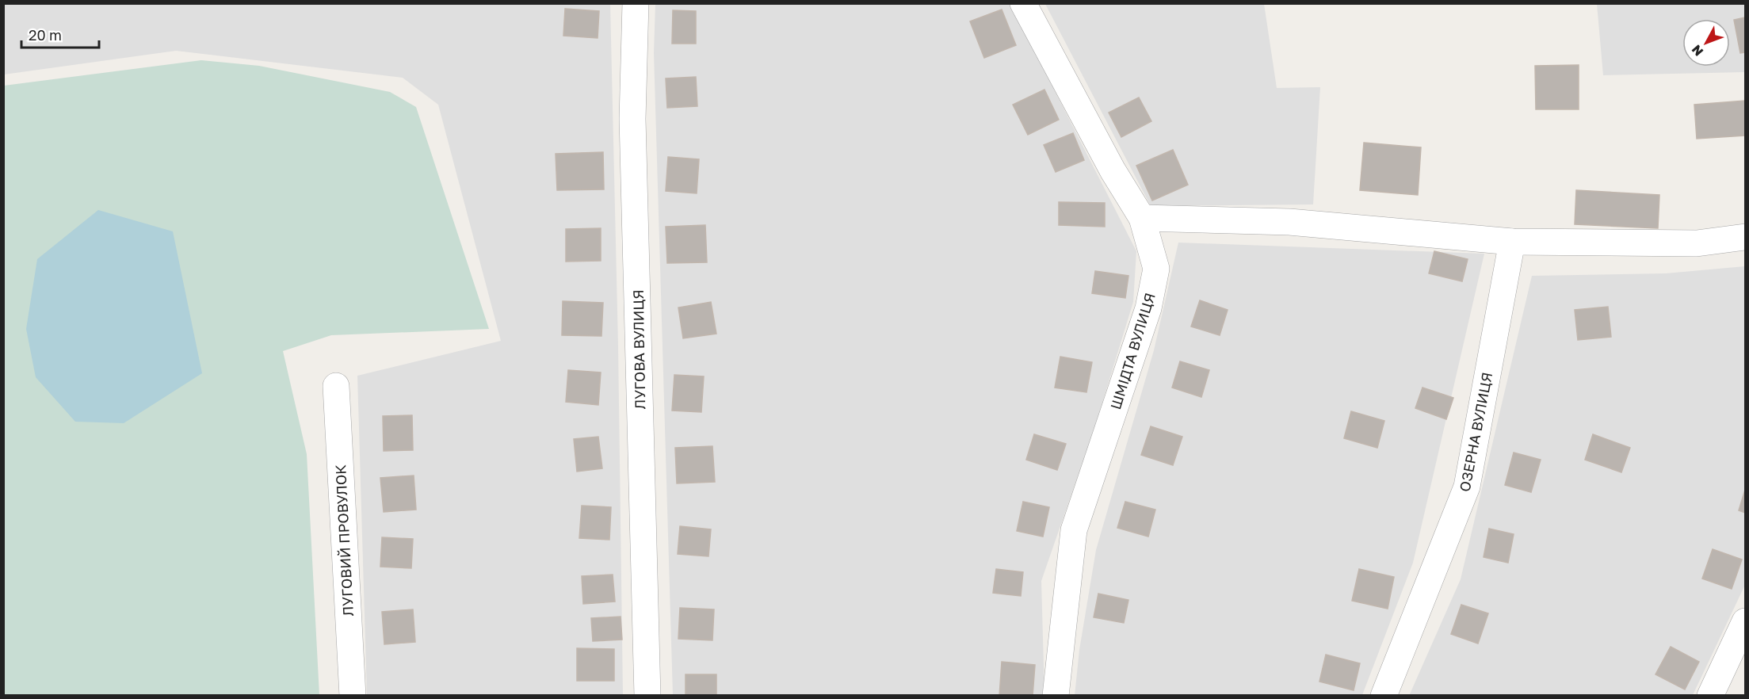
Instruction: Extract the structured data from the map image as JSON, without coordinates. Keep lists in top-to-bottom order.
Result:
{
  "streets": {
    "street": [
      "ЛУГОВА ВУЛИЦЯ",
      "ШМІДТА ВУЛИЦЯ",
      "ОЗЕРНА ВУЛИЦЯ",
      "ЛУГОВИЙ ПРОВУЛОК"
    ]
  },
  "scale_bar": "20 m",
  "north": "bottom left"
}
